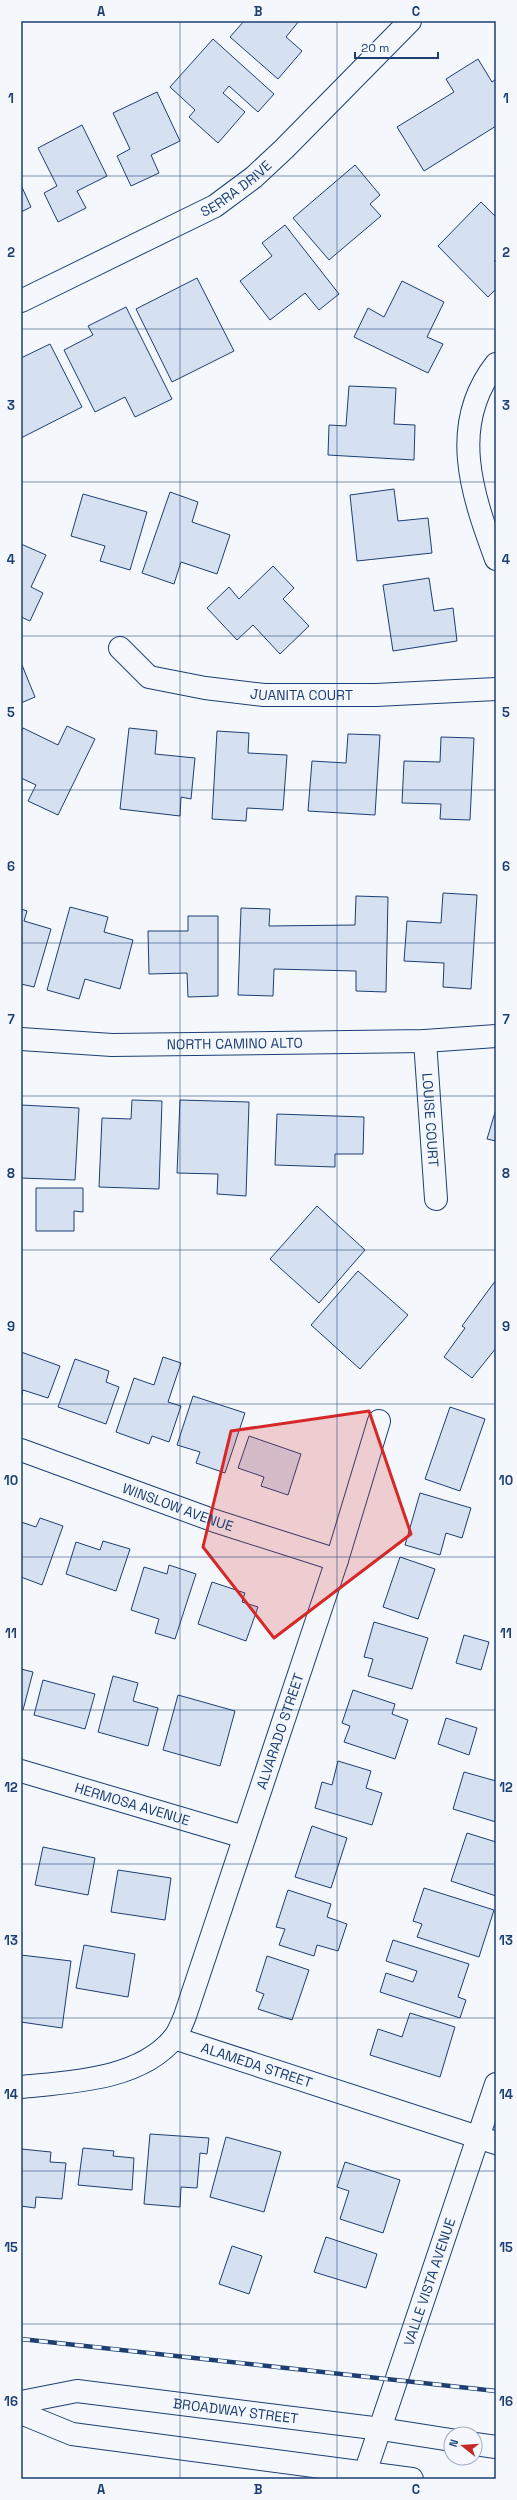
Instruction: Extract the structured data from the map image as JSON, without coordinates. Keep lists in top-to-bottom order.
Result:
{
  "streets": {
    "street": [
      "SERRA DRIVE",
      "JUANITA COURT",
      "NORTH CAMINO ALTO",
      "LOUISE COURT",
      "WINSLOW AVENUE",
      "ALVARADO STREET",
      "HERMOSA AVENUE",
      "ALAMEDA STREET",
      "VALLE VISTA AVENUE",
      "BROADWAY STREET"
    ]
  },
  "crossings": [
    ["NORTH CAMINO ALTO", "LOUISE COURT"],
    ["WINSLOW AVENUE", "ALVARADO STREET"],
    ["ALVARADO STREET", "HERMOSA AVENUE"],
    ["ALVARADO STREET", "ALAMEDA STREET"],
    ["ALAMEDA STREET", "VALLE VISTA AVENUE"],
    ["VALLE VISTA AVENUE", "BROADWAY STREET"]
  ],
  "scale_bar": "20 m",
  "north": "left",
  "grid": {
    "columns": ["A", "B", "C"],
    "rows": [
      "1",
      "2",
      "3",
      "4",
      "5",
      "6",
      "7",
      "8",
      "9",
      "10",
      "11",
      "12",
      "13",
      "14",
      "15",
      "16"
    ]
  }
}
